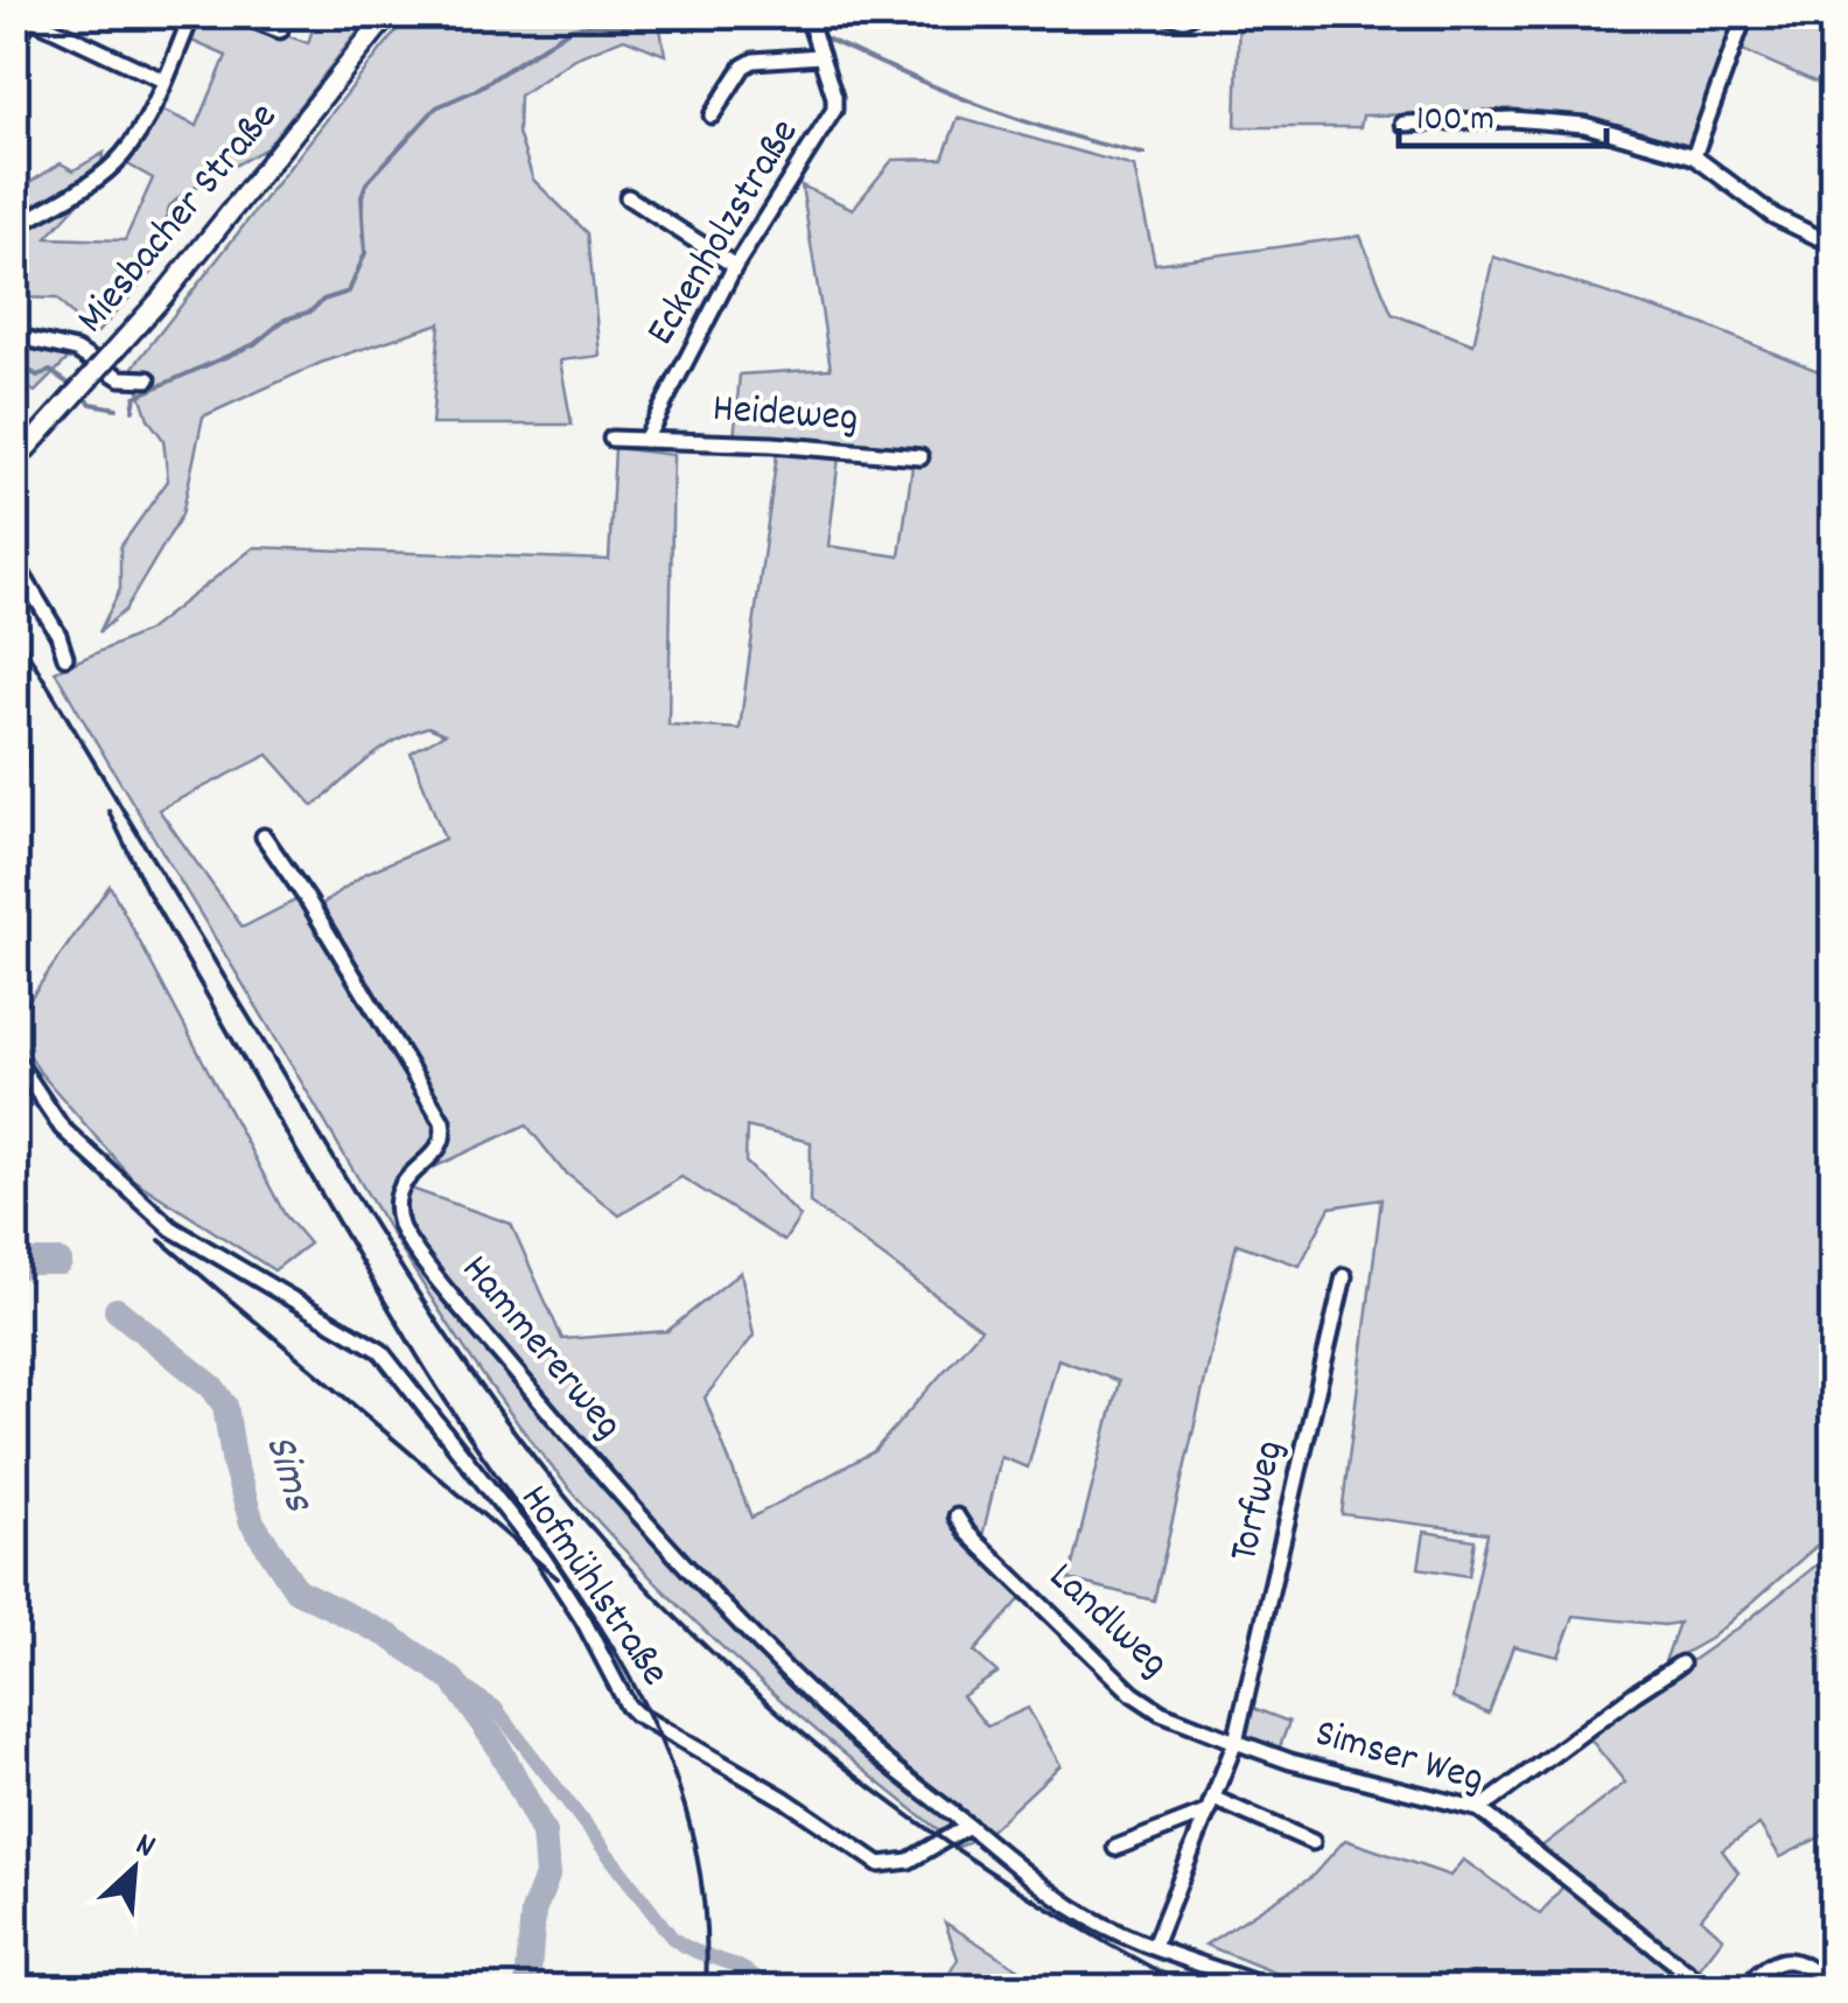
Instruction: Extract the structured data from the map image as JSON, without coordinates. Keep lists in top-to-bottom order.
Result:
{
  "streets": {
    "main road": ["Miesbacher Straße"],
    "street": [
      "Eckenholzstraße",
      "Heideweg",
      "Hammererweg",
      "Torfweg",
      "Hofmühlstraße",
      "Landlweg",
      "Simser Weg"
    ]
  },
  "crossings": [
    ["Eckenholzstraße", "Heideweg"],
    ["Hammererweg", "Hofmühlstraße"],
    ["Torfweg", "Landlweg"],
    ["Torfweg", "Simser Weg"],
    ["Landlweg", "Simser Weg"]
  ],
  "water": ["Sims"],
  "scale_bar": "100 m",
  "north": "top right"
}
